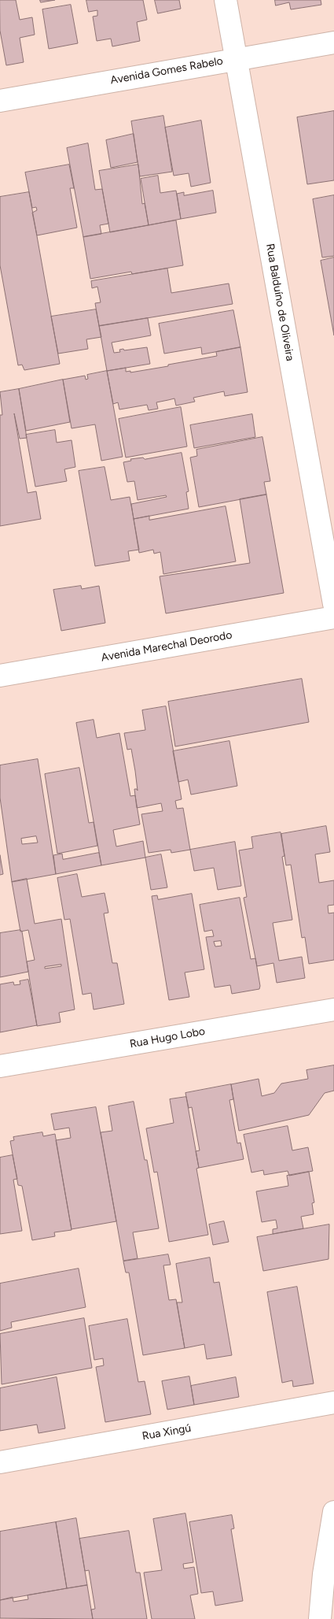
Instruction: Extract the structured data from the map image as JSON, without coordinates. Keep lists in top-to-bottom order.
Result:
{
  "streets": {
    "street": [
      "Avenida Gomes Rabelo",
      "Rua Balduíno de Oliveira",
      "Avenida Marechal Deorodo",
      "Rua Hugo Lobo",
      "Rua Xingú"
    ]
  },
  "crossings": [
    ["Avenida Gomes Rabelo", "Rua Balduíno de Oliveira"]
  ]
}
